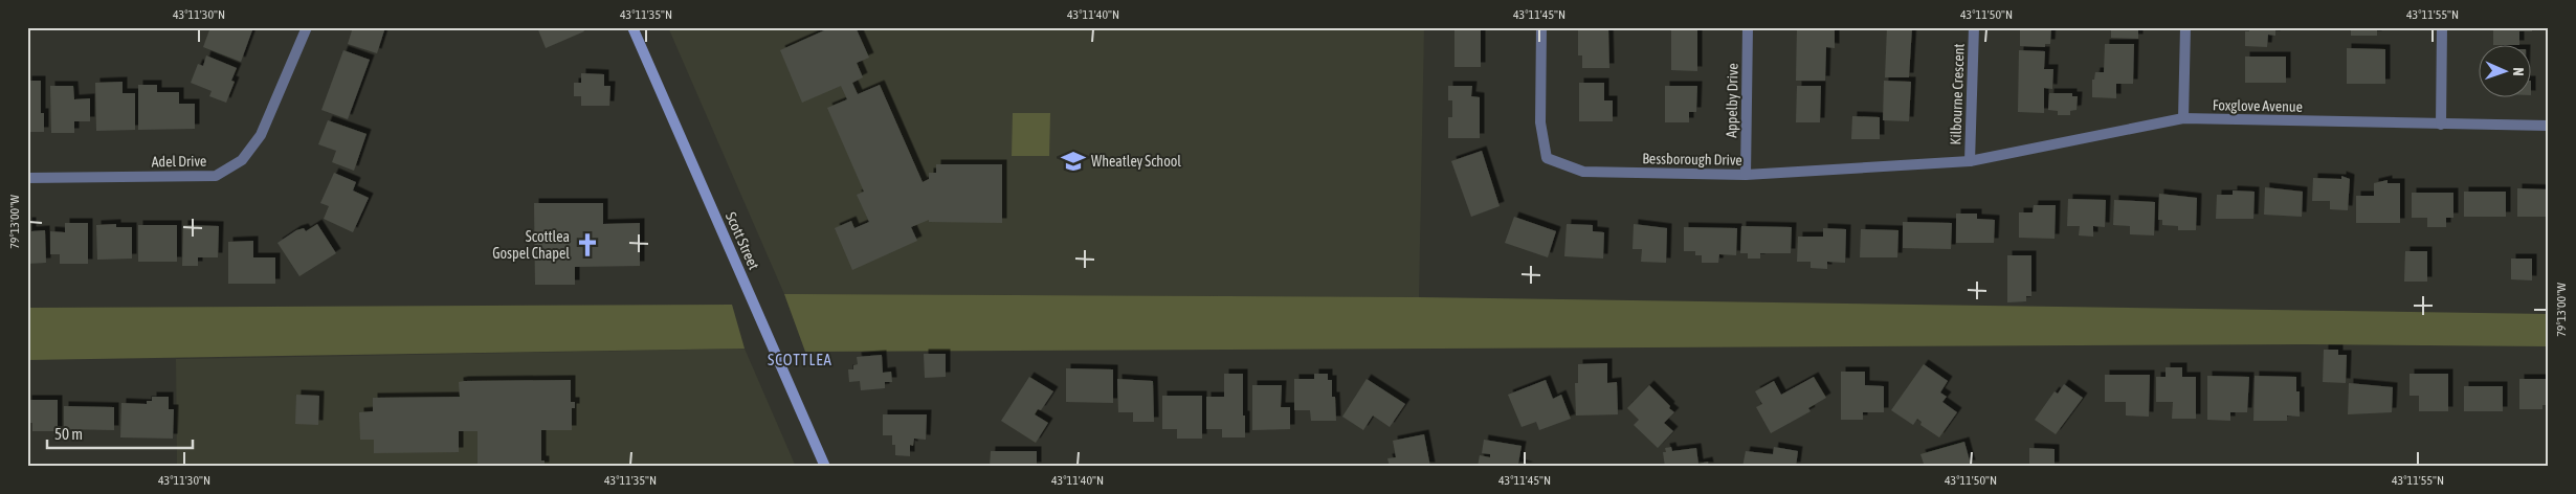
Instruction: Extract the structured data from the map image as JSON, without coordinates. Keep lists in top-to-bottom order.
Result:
{
  "streets": {
    "main road": ["Scott Street"],
    "street": [
      "Kilbourne Crescent",
      "Appelby Drive",
      "Foxglove Avenue",
      "Bessborough Drive",
      "Adel Drive"
    ]
  },
  "crossings": [
    ["Kilbourne Crescent", "Foxglove Avenue"],
    ["Kilbourne Crescent", "Bessborough Drive"],
    ["Appelby Drive", "Bessborough Drive"],
    ["Foxglove Avenue", "Bessborough Drive"]
  ],
  "districts": ["SCOTTLEA"],
  "places": {
    "school or university": ["Wheatley School"],
    "church": ["Scottlea Gospel Chapel"]
  },
  "scale_bar": "50 m",
  "north": "right",
  "coordinates": [
    "43°11'30\"N",
    "43°11'35\"N",
    "43°11'40\"N",
    "43°11'45\"N",
    "43°11'50\"N",
    "43°11'55\"N",
    "79°13'00\"W"
  ]
}
